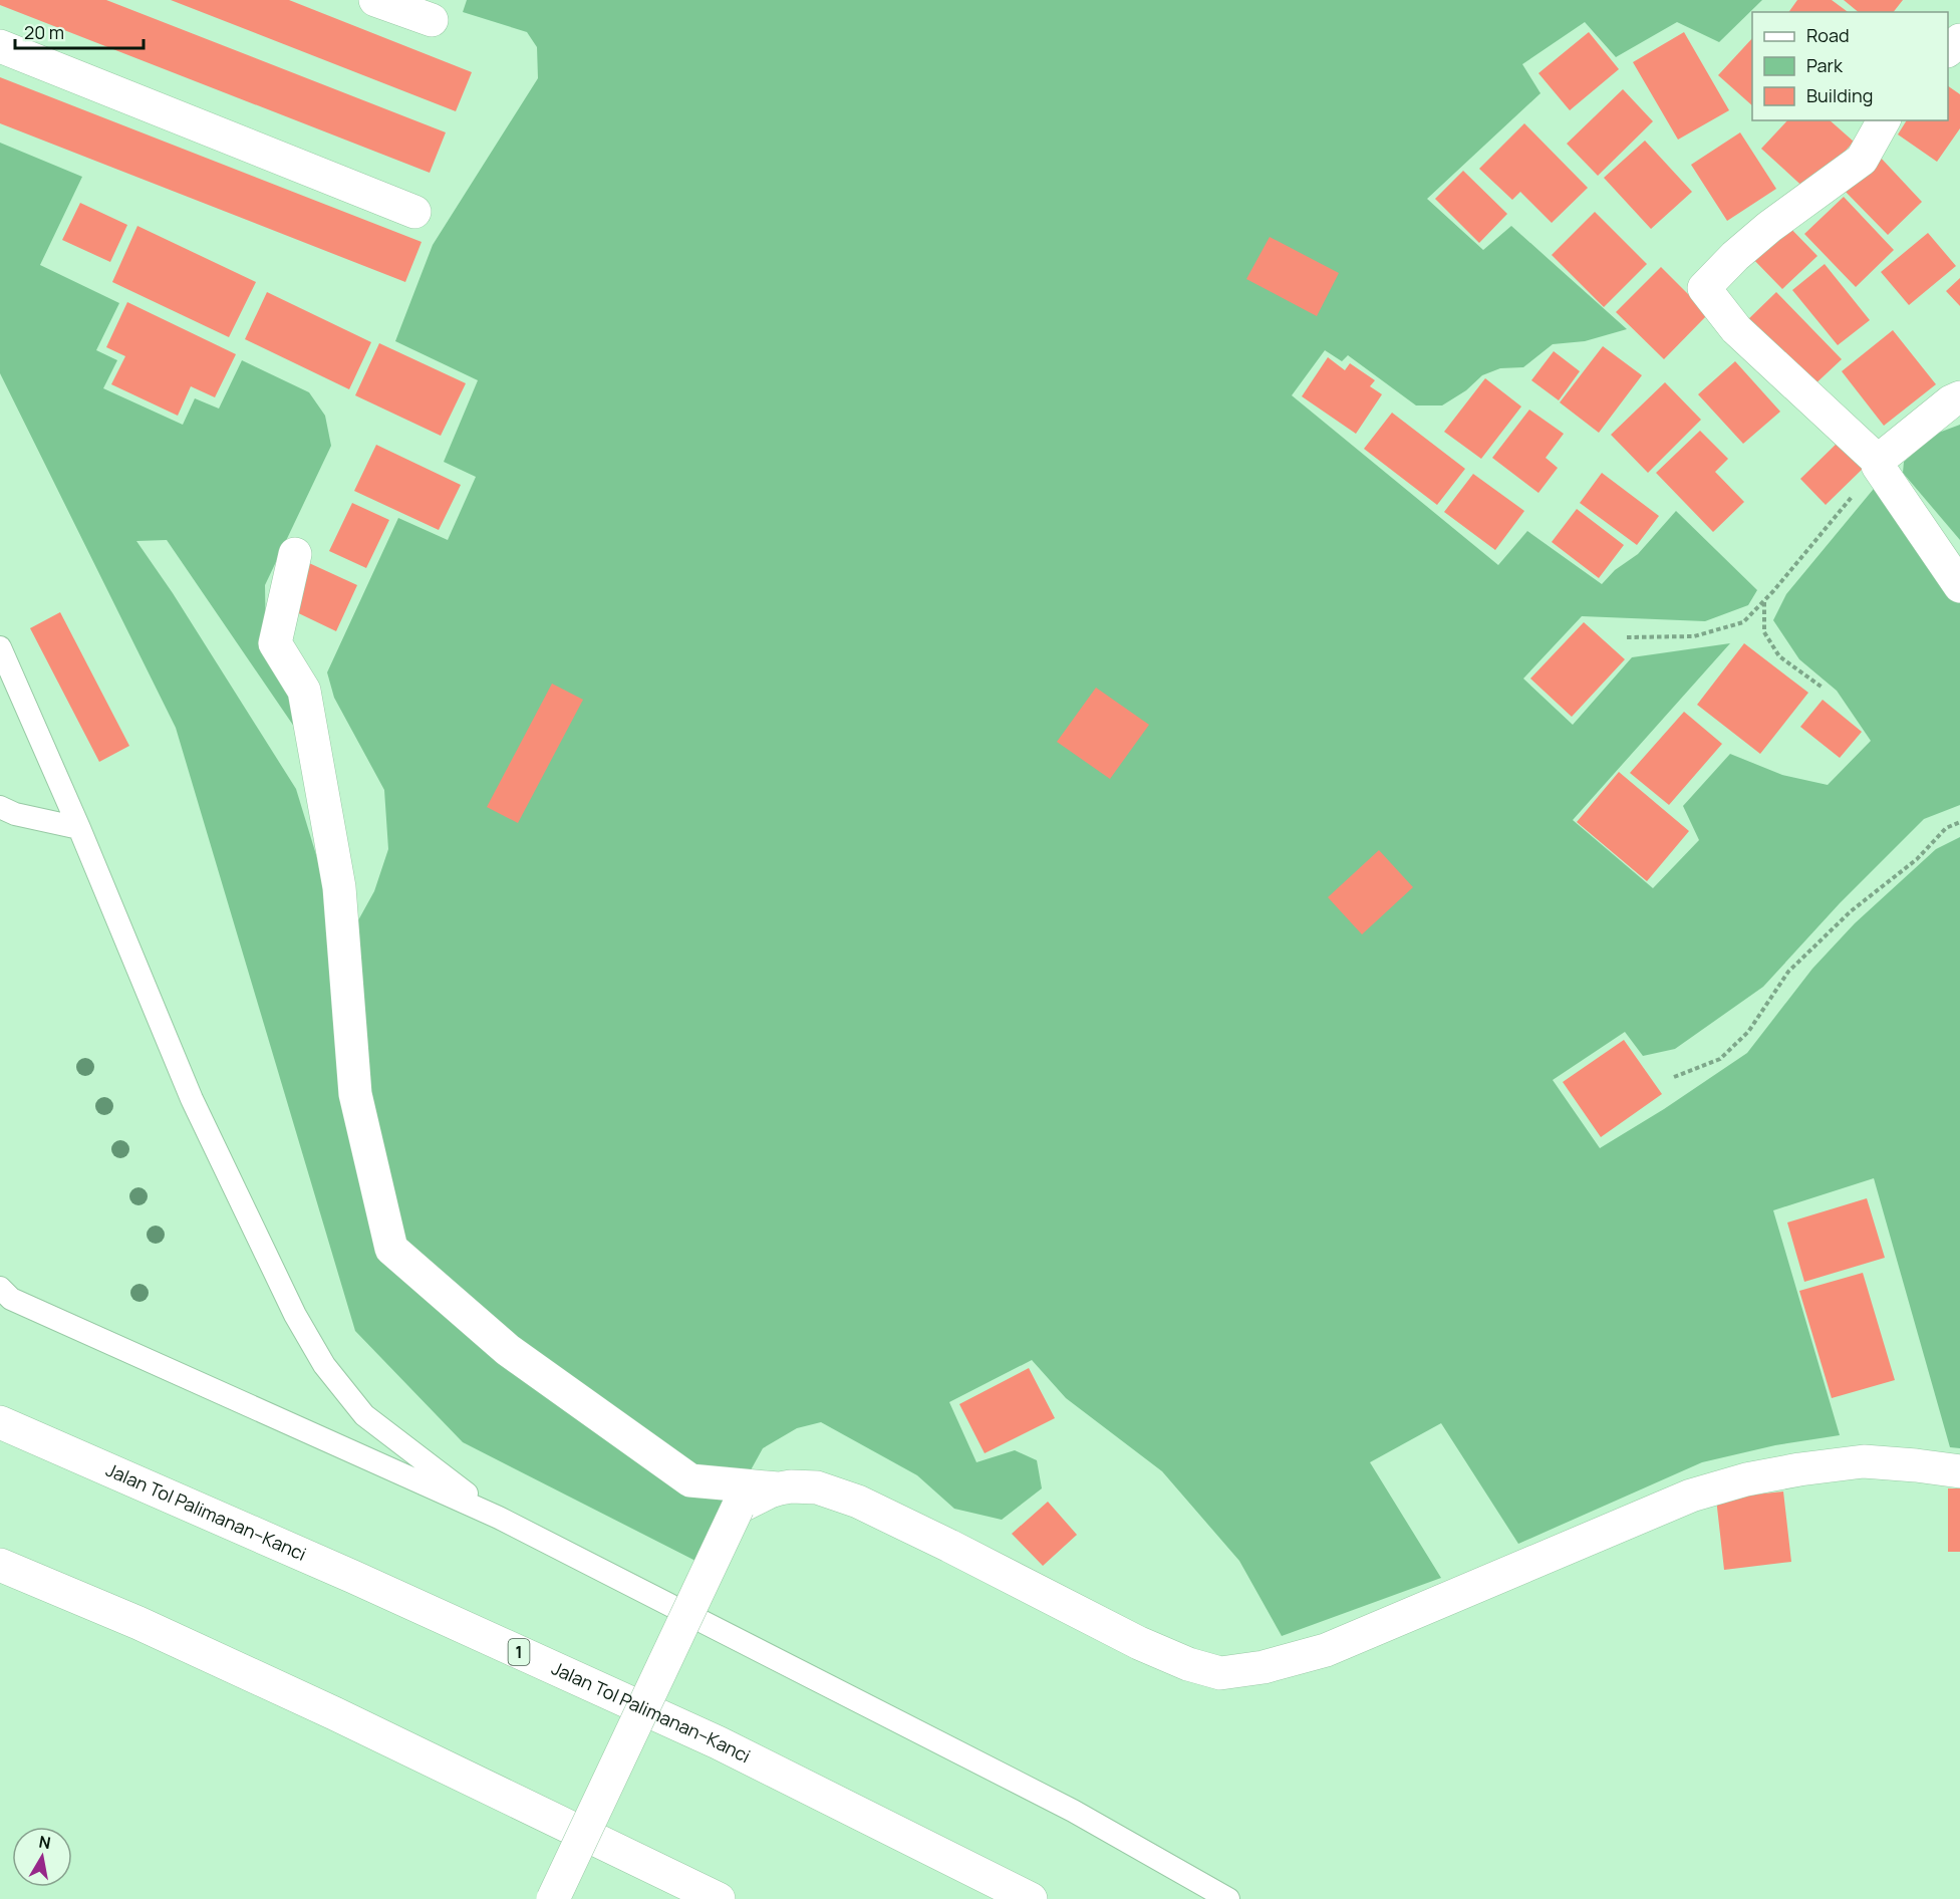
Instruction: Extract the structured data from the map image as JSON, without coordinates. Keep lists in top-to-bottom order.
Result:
{
  "streets": {
    "main road": ["Jalan Tol Palimanan–Kanci", "1"]
  },
  "legend": ["Road", "Park", "Building"],
  "scale_bar": "20 m",
  "north": "top"
}
